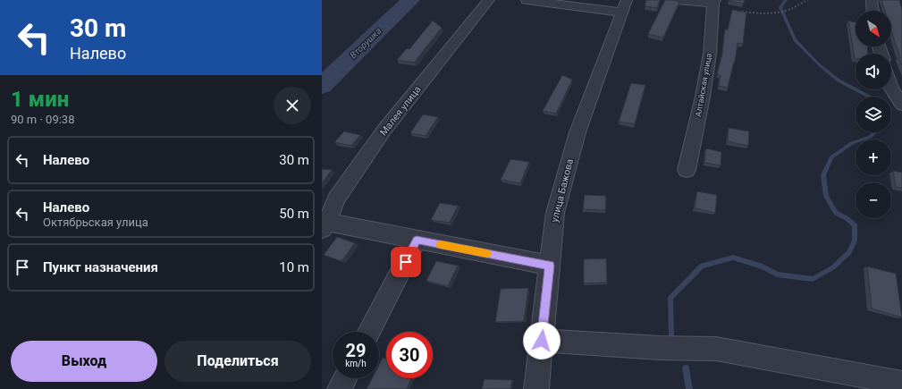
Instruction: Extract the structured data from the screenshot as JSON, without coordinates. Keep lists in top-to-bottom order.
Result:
{
  "streets": {
    "street": ["Алтайская улица", "Малея улица", "улица Бажова"]
  },
  "water": ["Вторушка"],
  "north": "bottom right",
  "page": {
    "turn": ["30 m", "Налево"],
    "map_buttons": ["+", "−"],
    "heading": ["1 мин", "90 m · 09:38"],
    "list": [
      {
        "name": "Налево",
        "value": "30 m"
      },
      {
        "name": "Налево",
        "note": "Октябрьская улица",
        "value": "50 m"
      },
      {
        "name": "Пункт назначения",
        "value": "10 m"
      }
    ],
    "speed": "29 km/h",
    "limit": "30",
    "buttons": ["Выход", "Поделиться"]
  }
}
